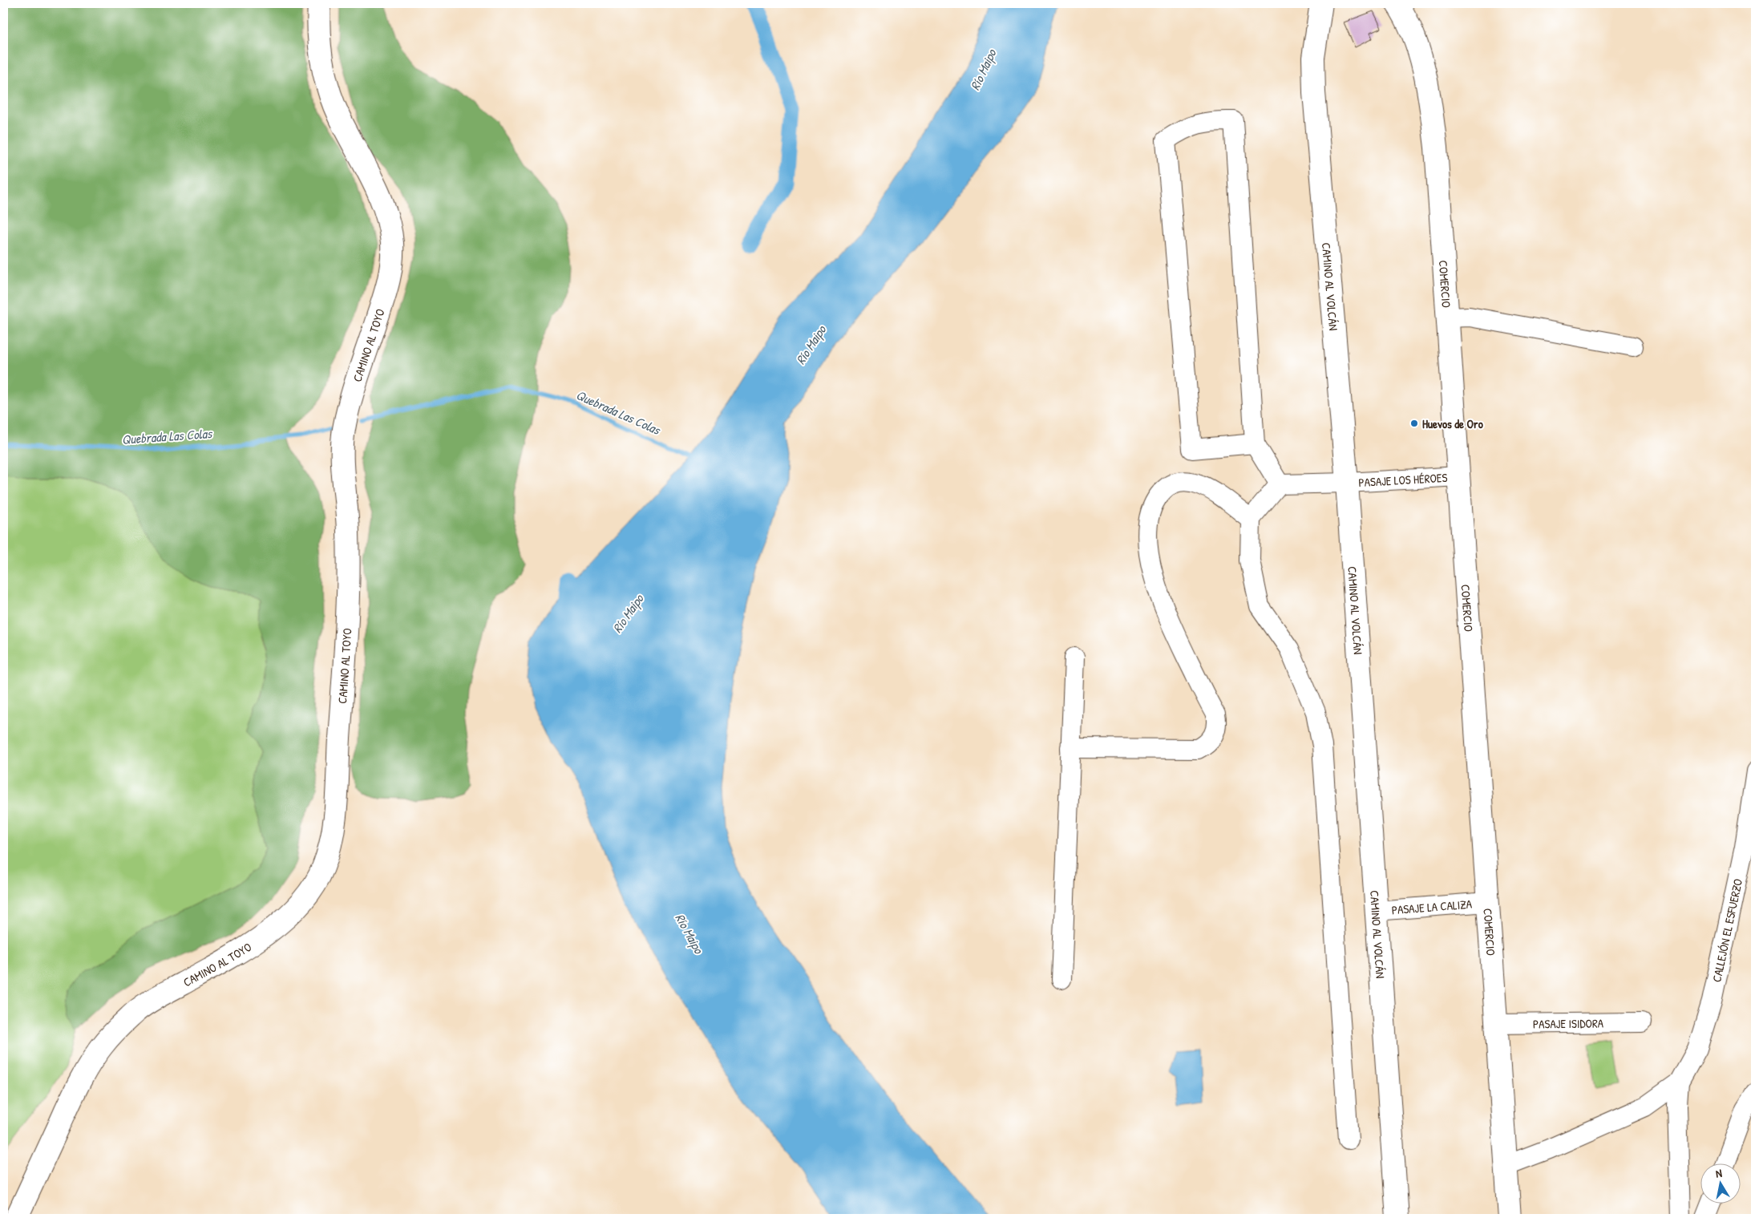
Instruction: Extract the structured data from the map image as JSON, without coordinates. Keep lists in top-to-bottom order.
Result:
{
  "streets": {
    "main road": ["COMERCIO", "CAMINO AL VOLCÁN", "CAMINO AL TOYO"],
    "street": [
      "PASAJE LOS HÉROES",
      "PASAJE LA CALIZA",
      "CALLEJÓN EL ESFUERZO",
      "PASAJE ISIDORA"
    ]
  },
  "crossings": [
    ["COMERCIO", "PASAJE LOS HÉROES"],
    ["COMERCIO", "PASAJE LA CALIZA"],
    ["COMERCIO", "CALLEJÓN EL ESFUERZO"],
    ["COMERCIO", "PASAJE ISIDORA"],
    ["CAMINO AL VOLCÁN", "PASAJE LOS HÉROES"],
    ["CAMINO AL VOLCÁN", "PASAJE LA CALIZA"]
  ],
  "water": ["Río Maipo", "Quebrada Las Colas"],
  "places": ["Huevos de Oro"],
  "north": "top"
}
